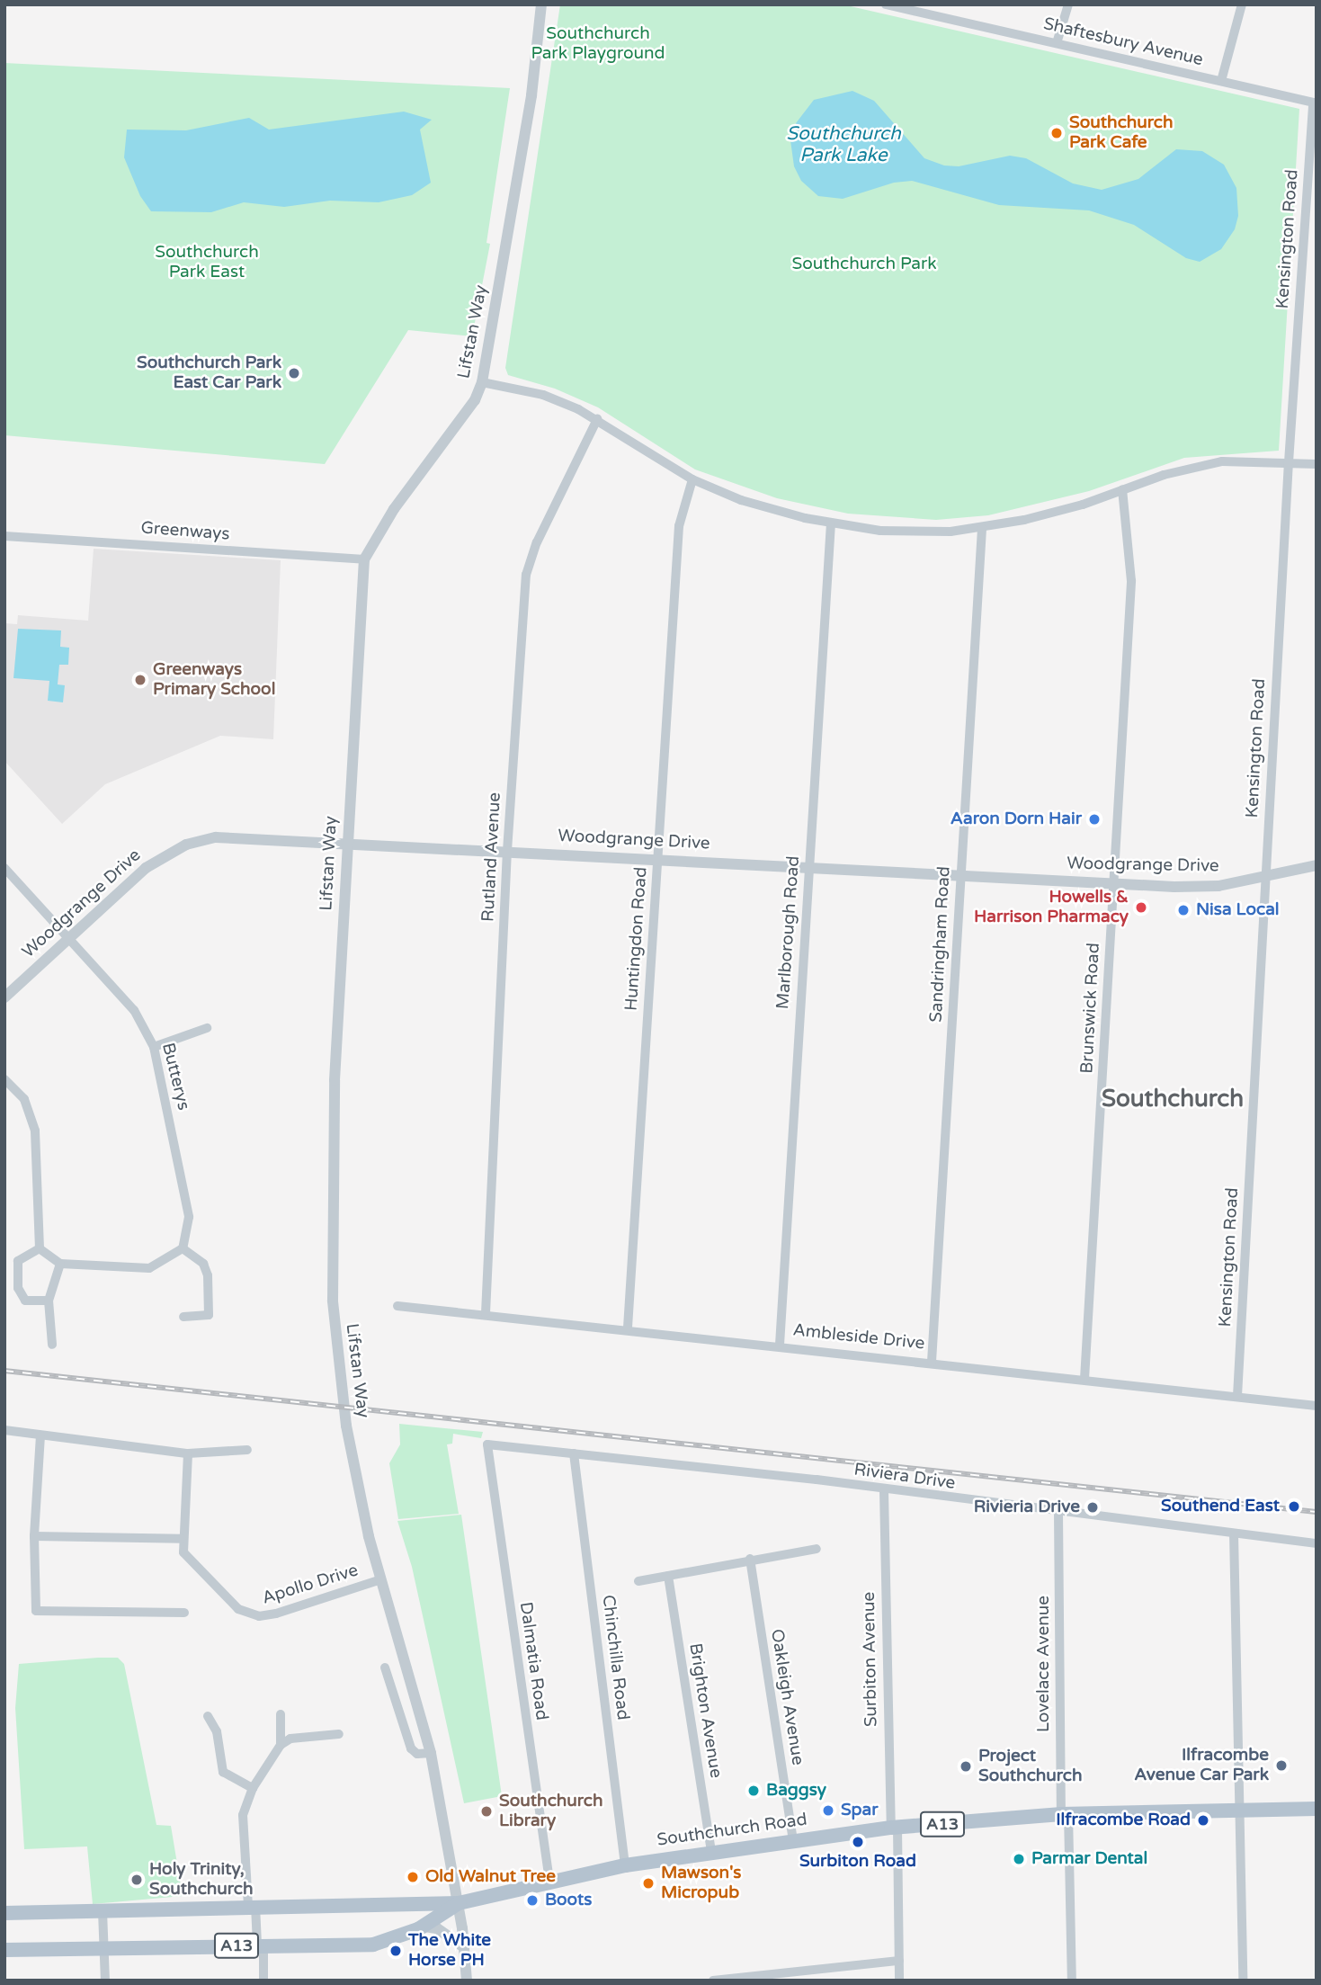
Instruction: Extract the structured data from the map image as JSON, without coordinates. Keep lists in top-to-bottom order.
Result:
{
  "streets": {
    "main road": ["A13", "Southchurch Road"],
    "street": [
      "Shaftesbury Avenue",
      "Kensington Road",
      "Lifstan Way",
      "Greenways",
      "Woodgrange Drive",
      "Rutland Avenue",
      "Marlborough Road",
      "Huntingdon Road",
      "Sandringham Road",
      "Brunswick Road",
      "Butterys",
      "Ambleside Drive",
      "Riviera Drive",
      "Apollo Drive",
      "Chinchilla Road",
      "Surbiton Avenue",
      "Dalmatia Road",
      "Lovelace Avenue",
      "Oakleigh Avenue",
      "Brighton Avenue"
    ]
  },
  "crossings": [
    ["Shaftesbury Avenue", "Kensington Road"],
    ["Kensington Road", "Woodgrange Drive"],
    ["Kensington Road", "Ambleside Drive"],
    ["Lifstan Way", "Greenways"],
    ["Lifstan Way", "Woodgrange Drive"],
    ["Lifstan Way", "Apollo Drive"],
    ["Lifstan Way", "A13"],
    ["Lifstan Way", "Southchurch Road"],
    ["Woodgrange Drive", "Rutland Avenue"],
    ["Woodgrange Drive", "Marlborough Road"],
    ["Woodgrange Drive", "Huntingdon Road"],
    ["Woodgrange Drive", "Sandringham Road"],
    ["Woodgrange Drive", "Brunswick Road"],
    ["Woodgrange Drive", "Butterys"],
    ["Rutland Avenue", "Ambleside Drive"],
    ["Marlborough Road", "Ambleside Drive"],
    ["Huntingdon Road", "Ambleside Drive"],
    ["Sandringham Road", "Ambleside Drive"],
    ["Brunswick Road", "Ambleside Drive"],
    ["Riviera Drive", "Chinchilla Road"],
    ["Riviera Drive", "Surbiton Avenue"],
    ["Riviera Drive", "Dalmatia Road"],
    ["Riviera Drive", "Lovelace Avenue"],
    ["Chinchilla Road", "Southchurch Road"],
    ["Surbiton Avenue", "Southchurch Road"],
    ["Dalmatia Road", "Southchurch Road"],
    ["Lovelace Avenue", "Southchurch Road"],
    ["Oakleigh Avenue", "Southchurch Road"],
    ["Brighton Avenue", "Southchurch Road"],
    ["A13", "Southchurch Road"]
  ],
  "districts": ["Southchurch"],
  "water": ["Southchurch Park Lake"],
  "parks": ["Southchurch Park Playground", "Southchurch Park East", "Southchurch Park"],
  "places": [
    "Southchurch Park Cafe",
    "Southchurch Park East Car Park",
    "Greenways Primary School",
    "Aaron Dorn Hair",
    "Howells & Harrison Pharmacy",
    "Nisa Local",
    "Southend East",
    "Rivieria Drive",
    "Ilfracombe Avenue Car Park",
    "Project Southchurch",
    "Baggsy",
    "Spar",
    "Southchurch Library",
    "Ilfracombe Road",
    "Surbiton Road",
    "Parmar Dental",
    "Old Walnut Tree",
    "Holy Trinity, Southchurch",
    "Mawson's Micropub",
    "Boots",
    "The White Horse PH"
  ]
}
